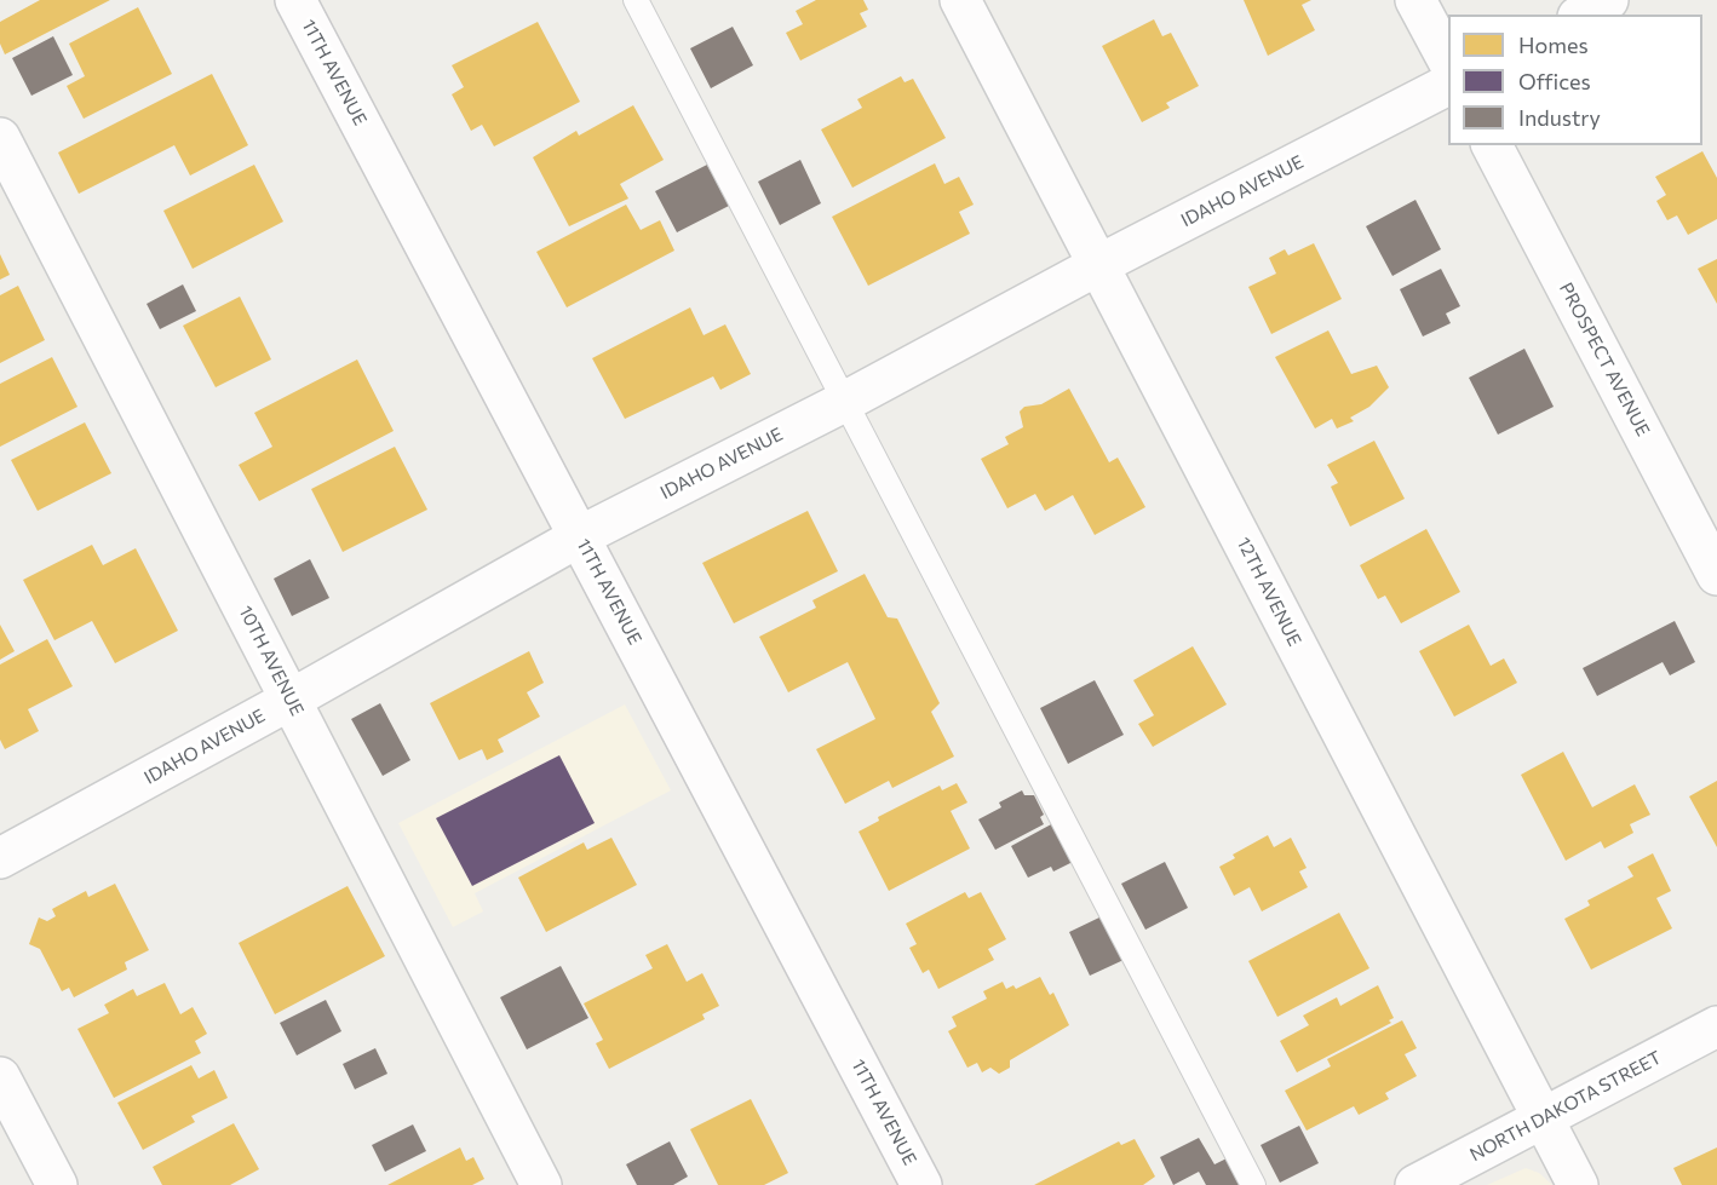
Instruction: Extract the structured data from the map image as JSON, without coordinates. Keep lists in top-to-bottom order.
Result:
{
  "streets": {
    "street": [
      "11TH AVENUE",
      "IDAHO AVENUE",
      "PROSPECT AVENUE",
      "12TH AVENUE",
      "10TH AVENUE",
      "NORTH DAKOTA STREET"
    ]
  },
  "crossings": [
    ["11TH AVENUE", "IDAHO AVENUE"],
    ["IDAHO AVENUE", "12TH AVENUE"],
    ["IDAHO AVENUE", "10TH AVENUE"],
    ["12TH AVENUE", "NORTH DAKOTA STREET"]
  ],
  "legend": ["Homes", "Offices", "Industry"]
}
